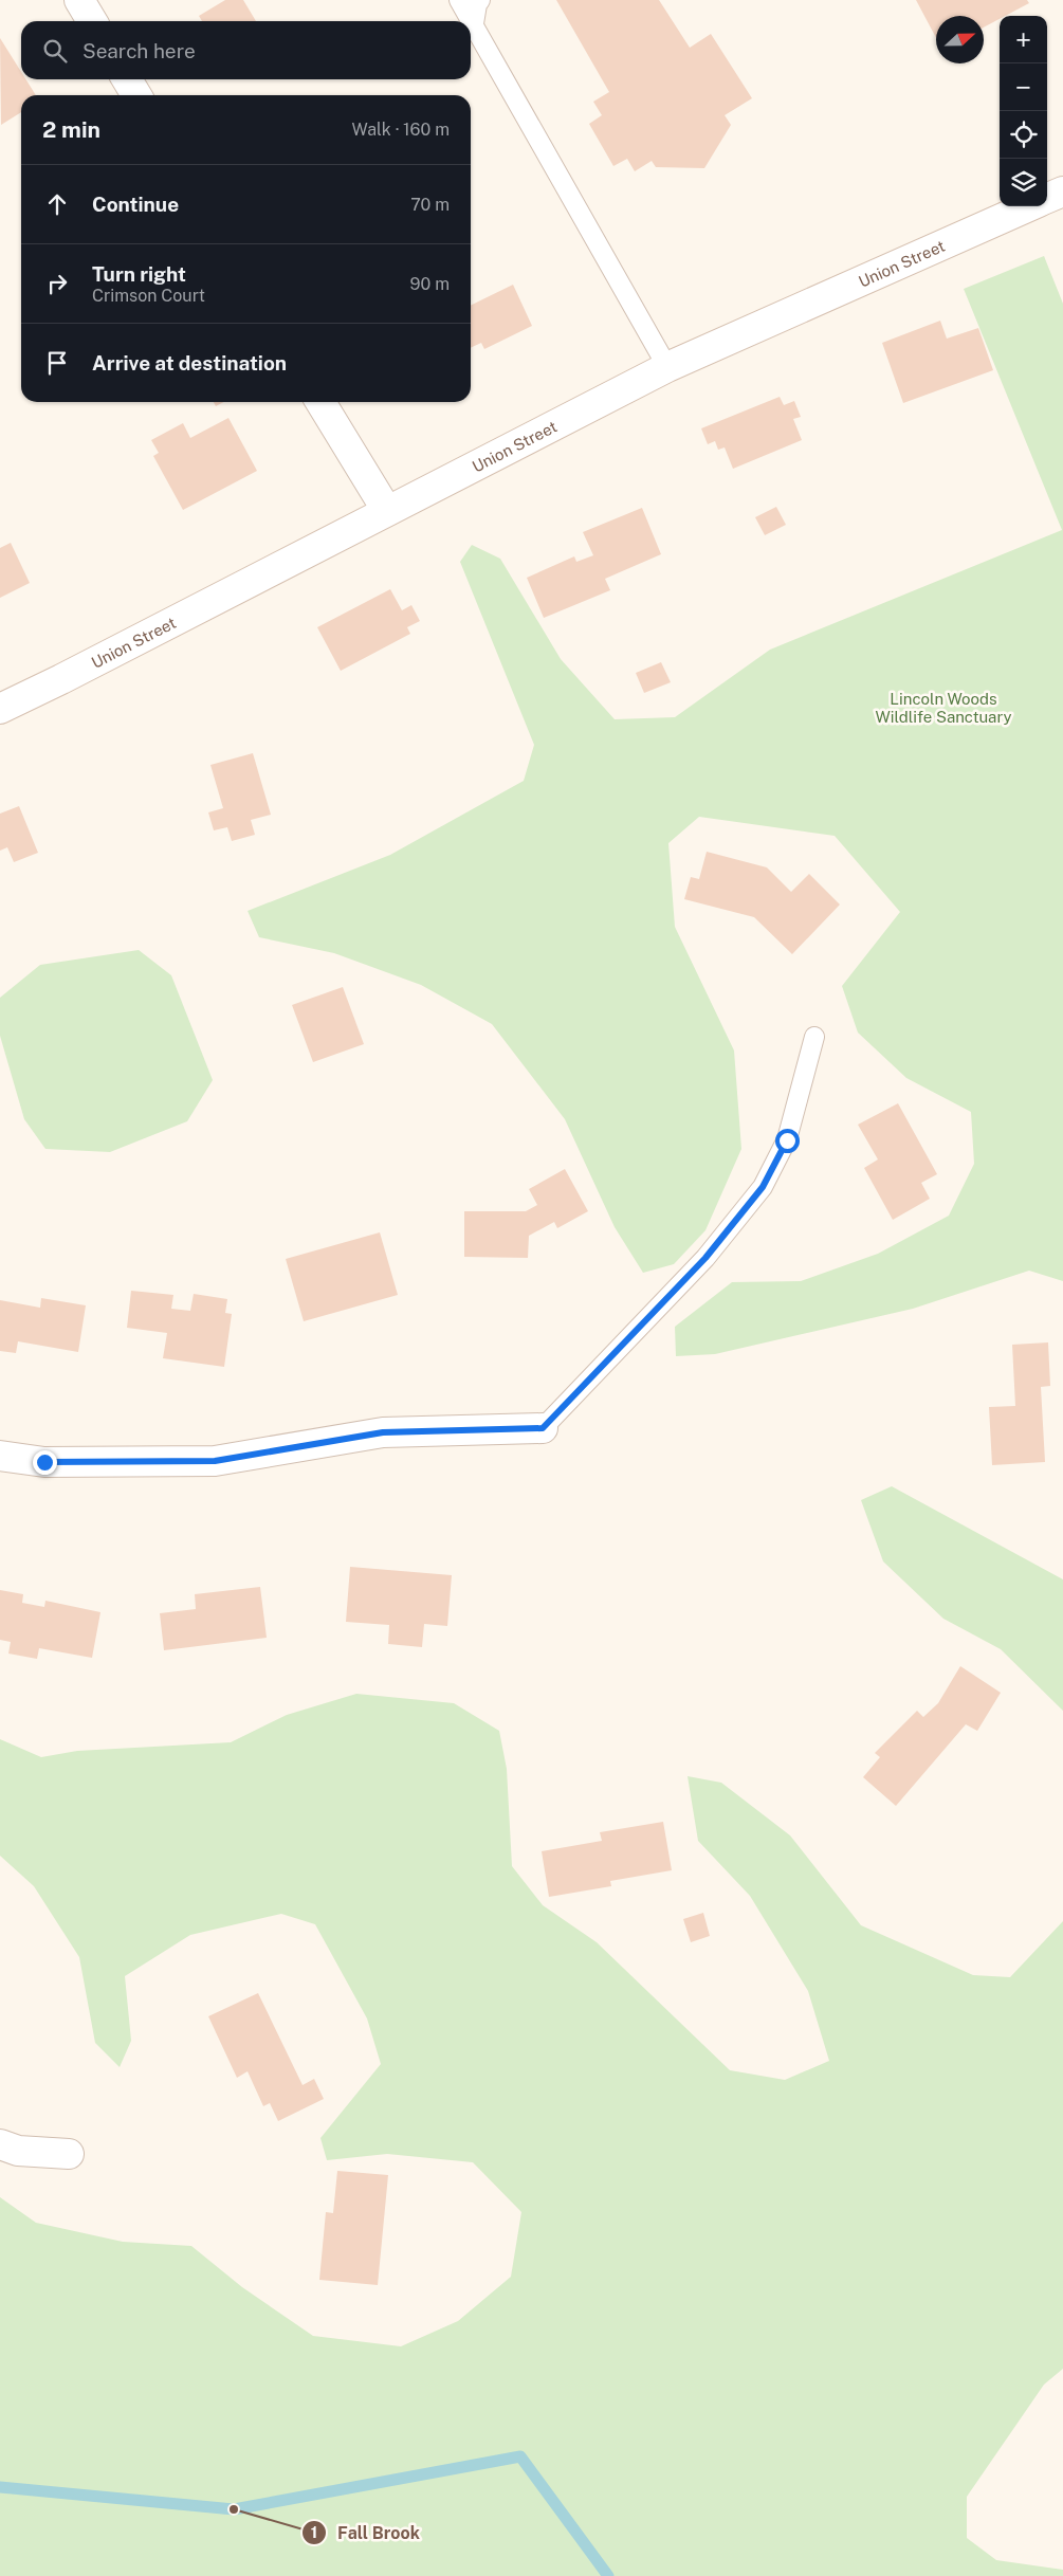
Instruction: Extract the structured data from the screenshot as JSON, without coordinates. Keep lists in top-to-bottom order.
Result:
{
  "streets": {
    "main road": ["Union Street"]
  },
  "parks": ["Lincoln Woods Wildlife Sanctuary"],
  "places": ["Fall Brook"],
  "north": "right",
  "page": {
    "map_buttons": ["+", "−"],
    "search": "Search here",
    "heading": ["2 min", "Walk · 160 m"],
    "list": [
      ["Continue", "70 m"],
      ["Turn right", "Crimson Court", "90 m"],
      "Arrive at destination"
    ]
  }
}
